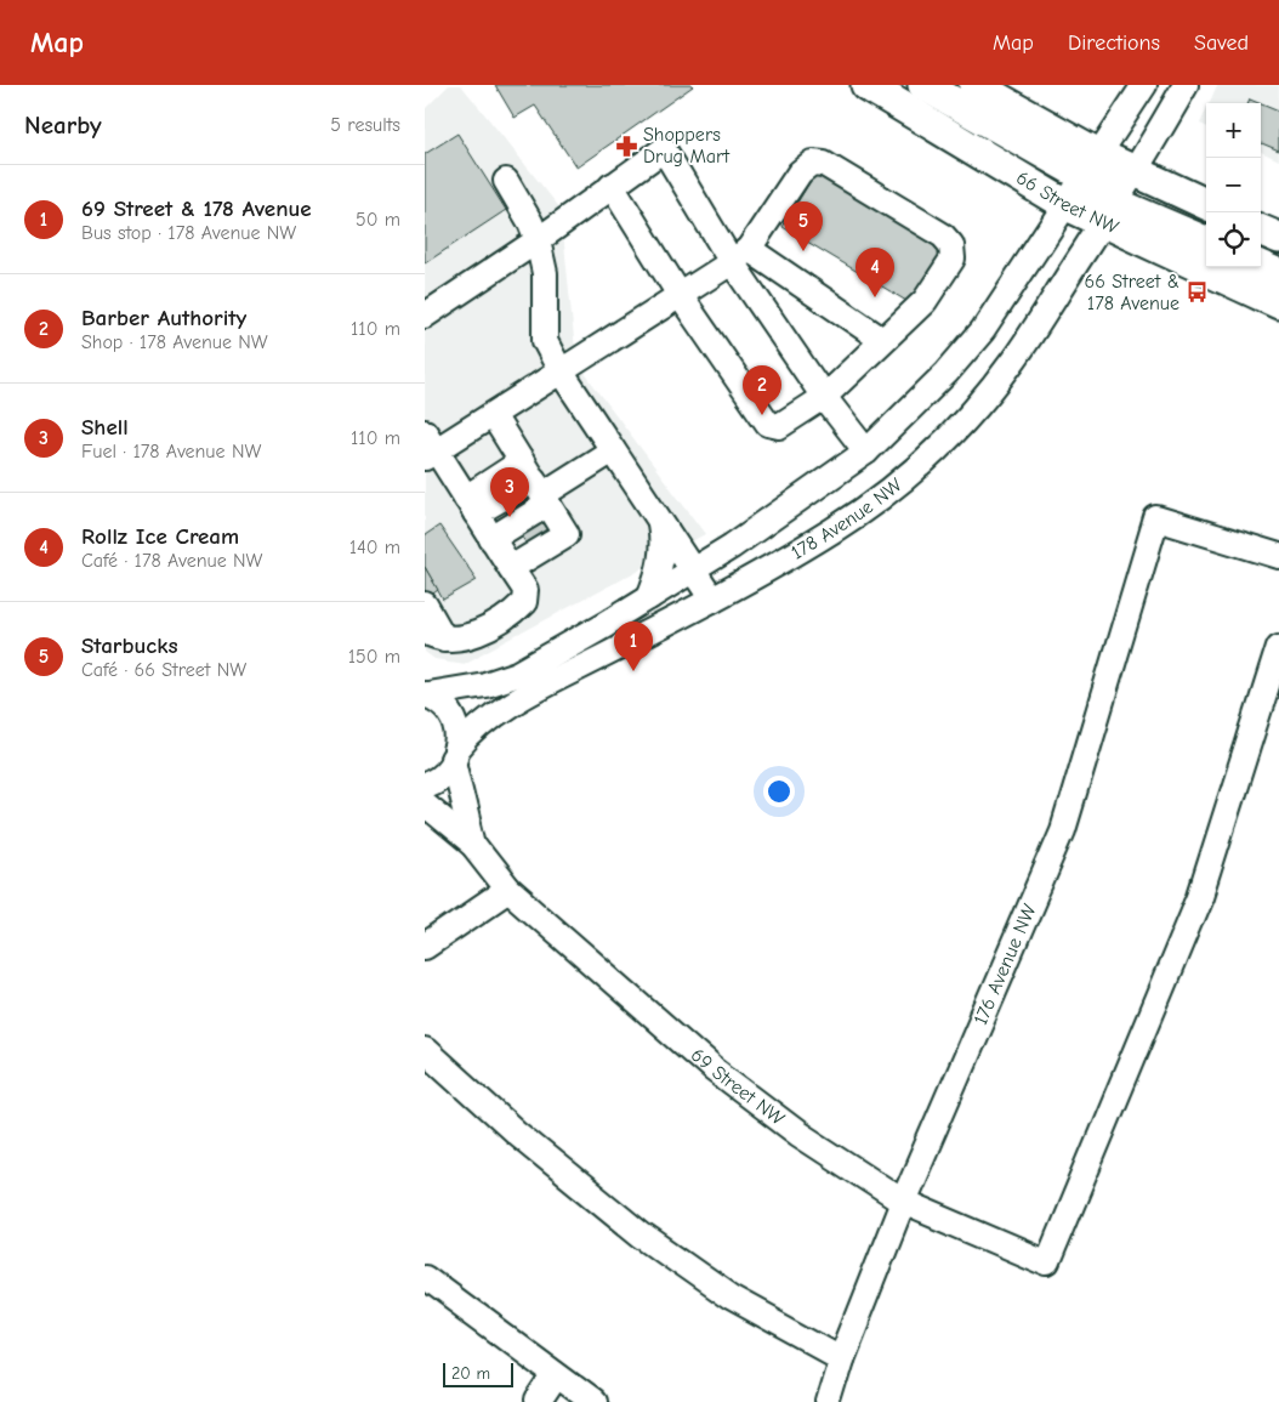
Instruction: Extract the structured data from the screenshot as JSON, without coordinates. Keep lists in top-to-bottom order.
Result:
{
  "streets": {
    "main road": ["66 Street NW"],
    "street": ["178 Avenue NW", "176 Avenue NW", "69 Street NW"]
  },
  "crossings": [
    ["66 Street NW", "178 Avenue NW"],
    ["178 Avenue NW", "69 Street NW"],
    ["176 Avenue NW", "69 Street NW"]
  ],
  "places": {
    "pharmacy": ["Shoppers Drug Mart"],
    "bus stop": ["66 Street & 178 Avenue"]
  },
  "scale_bar": "20 m",
  "page": {
    "header": "Map",
    "nav": ["Map", "Directions", "Saved"],
    "heading": ["Nearby", "5 results"],
    "map_buttons": ["+", "−"],
    "list": [
      {
        "mark": "1",
        "name": "69 Street & 178 Avenue",
        "note": "Bus stop · 178 Avenue NW",
        "value": "50 m"
      },
      {
        "mark": "2",
        "name": "Barber Authority",
        "note": "Shop · 178 Avenue NW",
        "value": "110 m"
      },
      {
        "mark": "3",
        "name": "Shell",
        "note": "Fuel · 178 Avenue NW",
        "value": "110 m"
      },
      {
        "mark": "4",
        "name": "Rollz Ice Cream",
        "note": "Café · 178 Avenue NW",
        "value": "140 m"
      },
      {
        "mark": "5",
        "name": "Starbucks",
        "note": "Café · 66 Street NW",
        "value": "150 m"
      }
    ],
    "pins": [
      "5",
      "4",
      "2",
      "3",
      "1"
    ],
    "scale": "20 m"
  }
}
